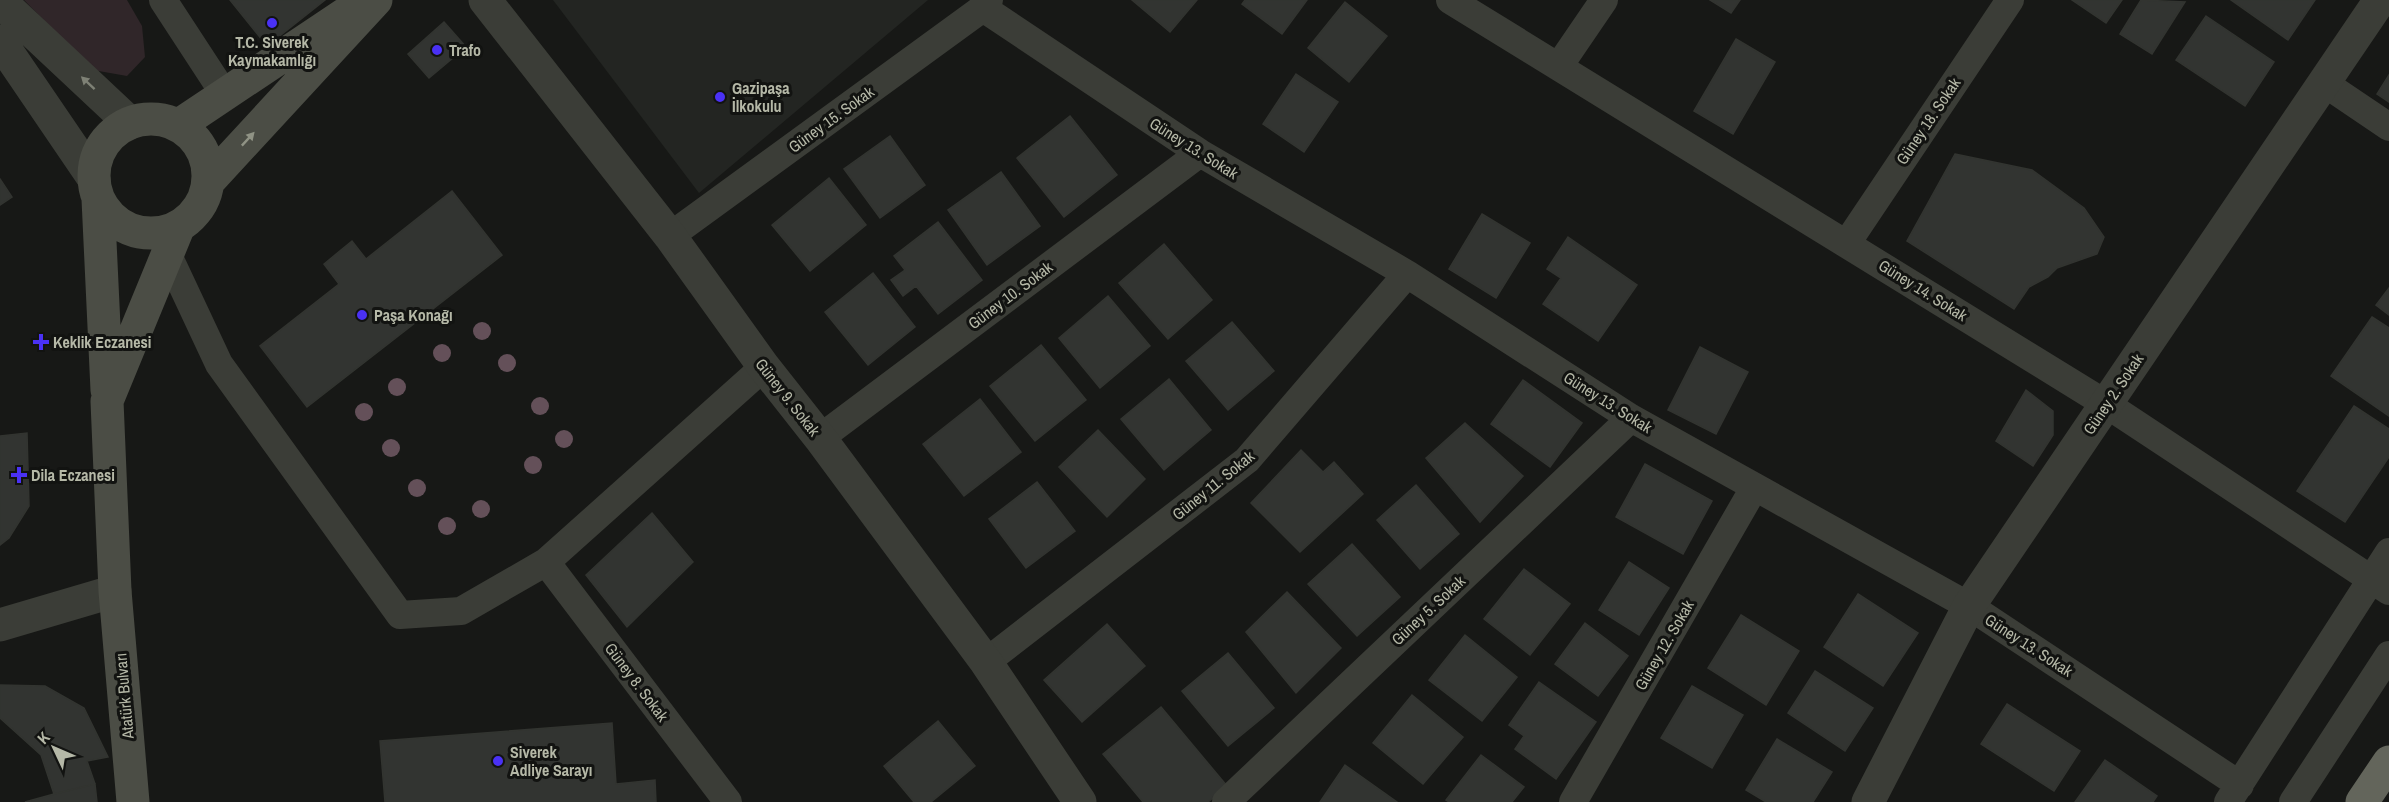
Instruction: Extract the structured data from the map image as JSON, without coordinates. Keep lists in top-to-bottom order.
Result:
{
  "streets": {
    "main road": ["Atatürk Bulvarı"],
    "street": [
      "Güney 15. Sokak",
      "Güney 18. Sokak",
      "Güney 13. Sokak",
      "Güney 14. Sokak",
      "Güney 10. Sokak",
      "Güney 2. Sokak",
      "Güney 9. Sokak",
      "Güney 11. Sokak",
      "Güney 5. Sokak",
      "Güney 12. Sokak",
      "Güney 8. Sokak"
    ]
  },
  "crossings": [
    ["Güney 15. Sokak", "Güney 13. Sokak"],
    ["Güney 15. Sokak", "Güney 9. Sokak"],
    ["Güney 18. Sokak", "Güney 14. Sokak"],
    ["Güney 13. Sokak", "Güney 10. Sokak"],
    ["Güney 13. Sokak", "Güney 2. Sokak"],
    ["Güney 13. Sokak", "Güney 11. Sokak"],
    ["Güney 13. Sokak", "Güney 5. Sokak"],
    ["Güney 13. Sokak", "Güney 12. Sokak"],
    ["Güney 14. Sokak", "Güney 2. Sokak"],
    ["Güney 10. Sokak", "Güney 9. Sokak"],
    ["Güney 9. Sokak", "Güney 11. Sokak"]
  ],
  "places": {
    "other": [
      "T.C. Siverek Kaymakamlığı",
      "Trafo",
      "Gazipaşa İlkokulu",
      "Paşa Konağı",
      "Siverek Adliye Sarayı"
    ],
    "health": ["Keklik Eczanesi", "Dila Eczanesi"]
  },
  "north": "top left"
}
